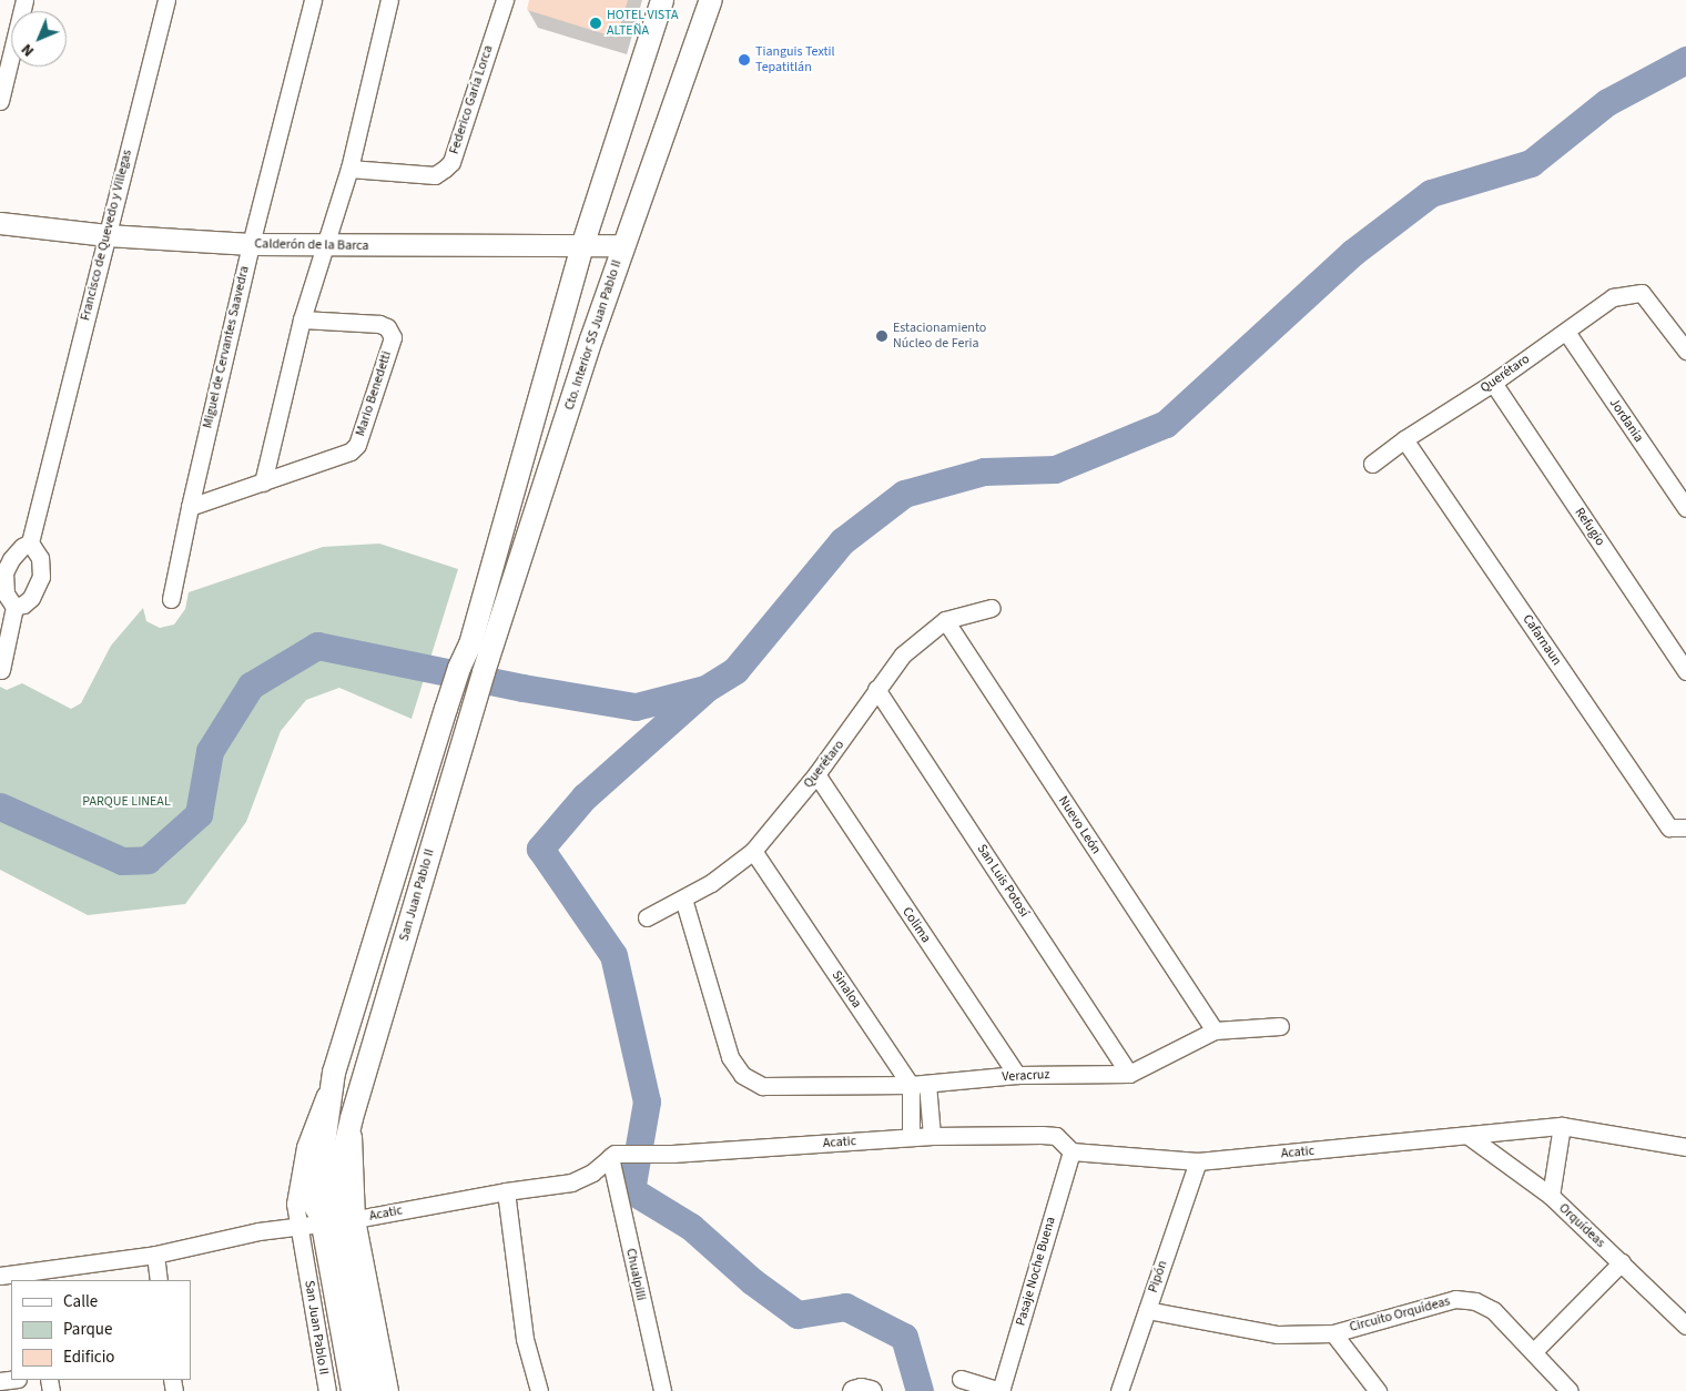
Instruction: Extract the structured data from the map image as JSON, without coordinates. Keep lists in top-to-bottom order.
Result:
{
  "streets": {
    "main road": ["Cto. Interior SS Juan Pablo II", "San Juan Pablo II"],
    "street": [
      "Federico Garía Lorca",
      "Francisco de Quevedo y Villegas",
      "Calderón de la Barca",
      "Miguel de Cervantes Saavedra",
      "Querétaro",
      "Mario Benedetti",
      "Jordania",
      "Refugio",
      "Cafarnaun",
      "Nuevo León",
      "San Luis Potosí",
      "Colima",
      "Sinaloa",
      "Veracruz",
      "Acatic",
      "Orquídeas",
      "Pasaje Noche Buena",
      "Chualpilli",
      "Pipón",
      "Circuito Orquídeas"
    ]
  },
  "crossings": [
    ["Francisco de Quevedo y Villegas", "Calderón de la Barca"],
    ["Calderón de la Barca", "Cto. Interior SS Juan Pablo II"],
    ["Calderón de la Barca", "Miguel de Cervantes Saavedra"],
    ["Calderón de la Barca", "San Juan Pablo II"],
    ["Cto. Interior SS Juan Pablo II", "San Juan Pablo II"],
    ["Querétaro", "Jordania"],
    ["Querétaro", "Refugio"],
    ["Querétaro", "Cafarnaun"],
    ["Querétaro", "Nuevo León"],
    ["Querétaro", "San Luis Potosí"],
    ["Querétaro", "Colima"],
    ["Querétaro", "Sinaloa"],
    ["Querétaro", "Veracruz"],
    ["Nuevo León", "Veracruz"],
    ["San Luis Potosí", "Veracruz"],
    ["San Juan Pablo II", "Acatic"],
    ["Colima", "Veracruz"],
    ["Sinaloa", "Veracruz"],
    ["Sinaloa", "Acatic"],
    ["Acatic", "Orquídeas"],
    ["Acatic", "Pasaje Noche Buena"],
    ["Acatic", "Chualpilli"],
    ["Acatic", "Pipón"]
  ],
  "parks": ["PARQUE LINEAL"],
  "places": ["HOTEL VISTA ALTEÑA", "Tianguis Textil Tepatitlán", "Estacionamiento Núcleo de Feria"],
  "legend": ["Calle", "Parque", "Edificio"],
  "north": "bottom left"
}
